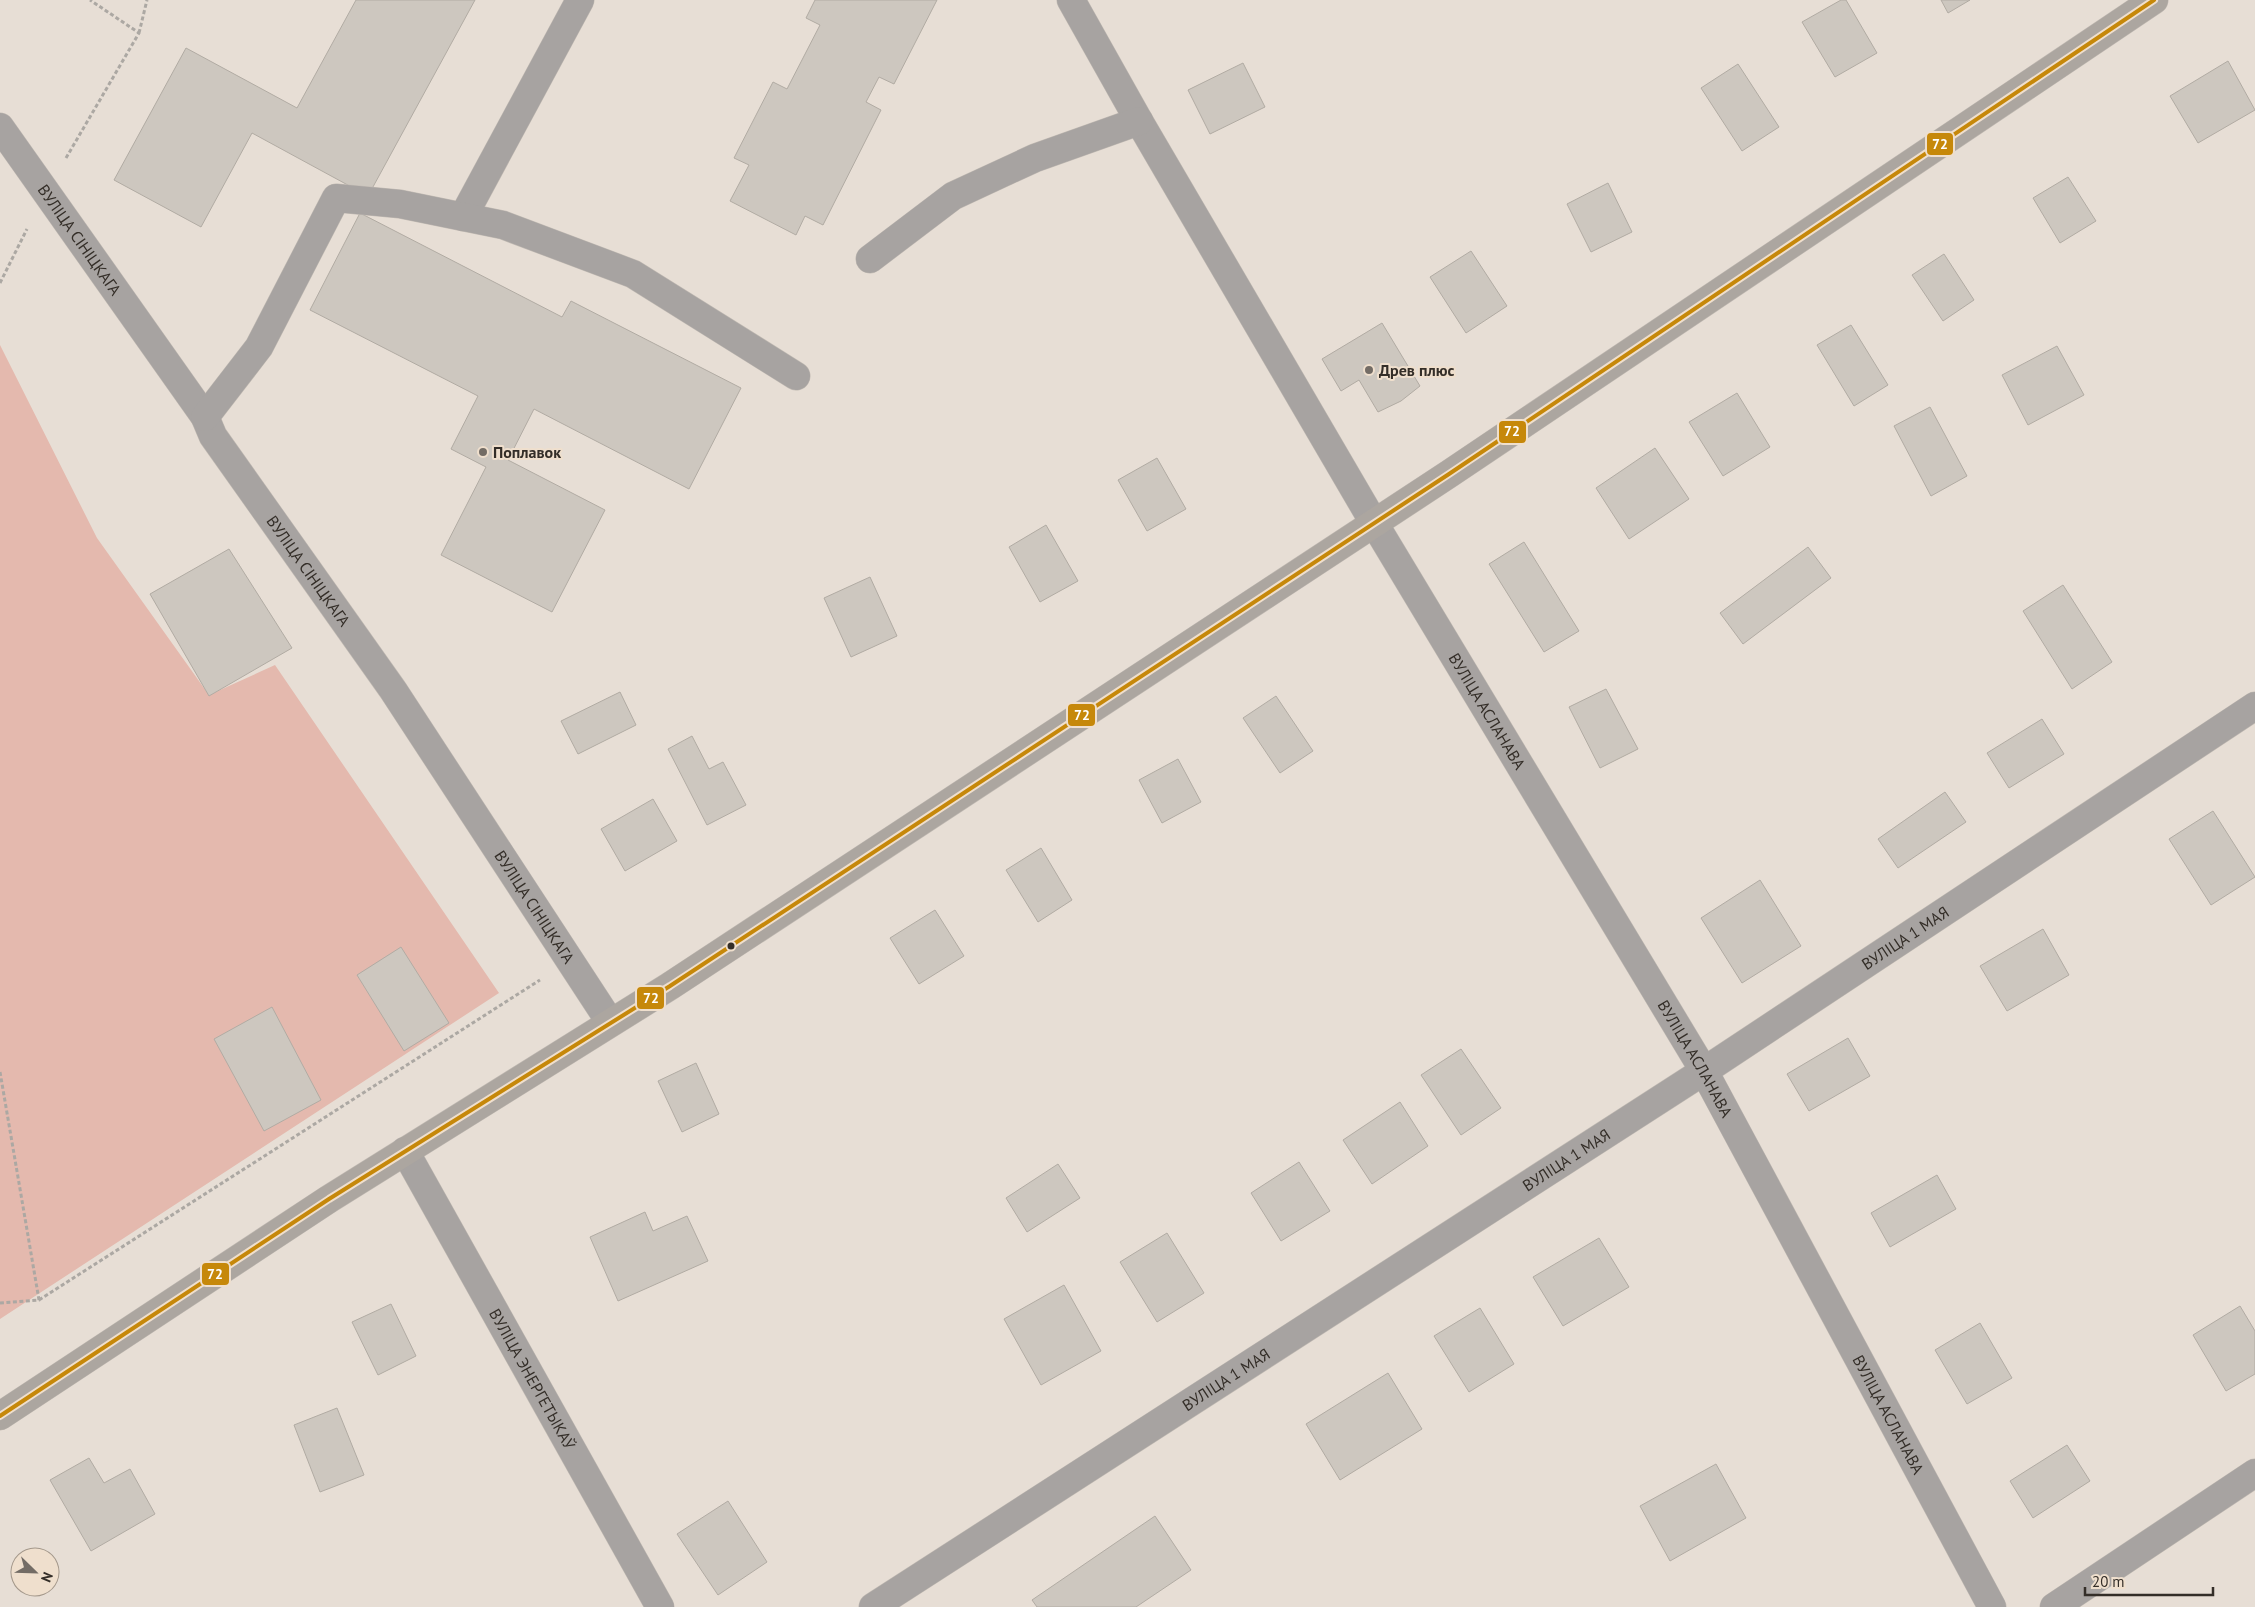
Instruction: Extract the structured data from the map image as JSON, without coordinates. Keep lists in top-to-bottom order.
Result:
{
  "streets": {
    "street": [
      "ВУЛІЦА СІНІЦКАГА",
      "ВУЛІЦА АСЛАНАВА",
      "ВУЛІЦА 1 МАЯ",
      "ВУЛІЦА ЭНЕРГЕТЫКАЎ"
    ]
  },
  "crossings": [
    ["ВУЛІЦА АСЛАНАВА", "ВУЛІЦА 1 МАЯ"]
  ],
  "places": ["Древ плюс", "Поплавок"],
  "lines": ["transit line 72"],
  "scale_bar": "20 m",
  "north": "bottom right"
}
